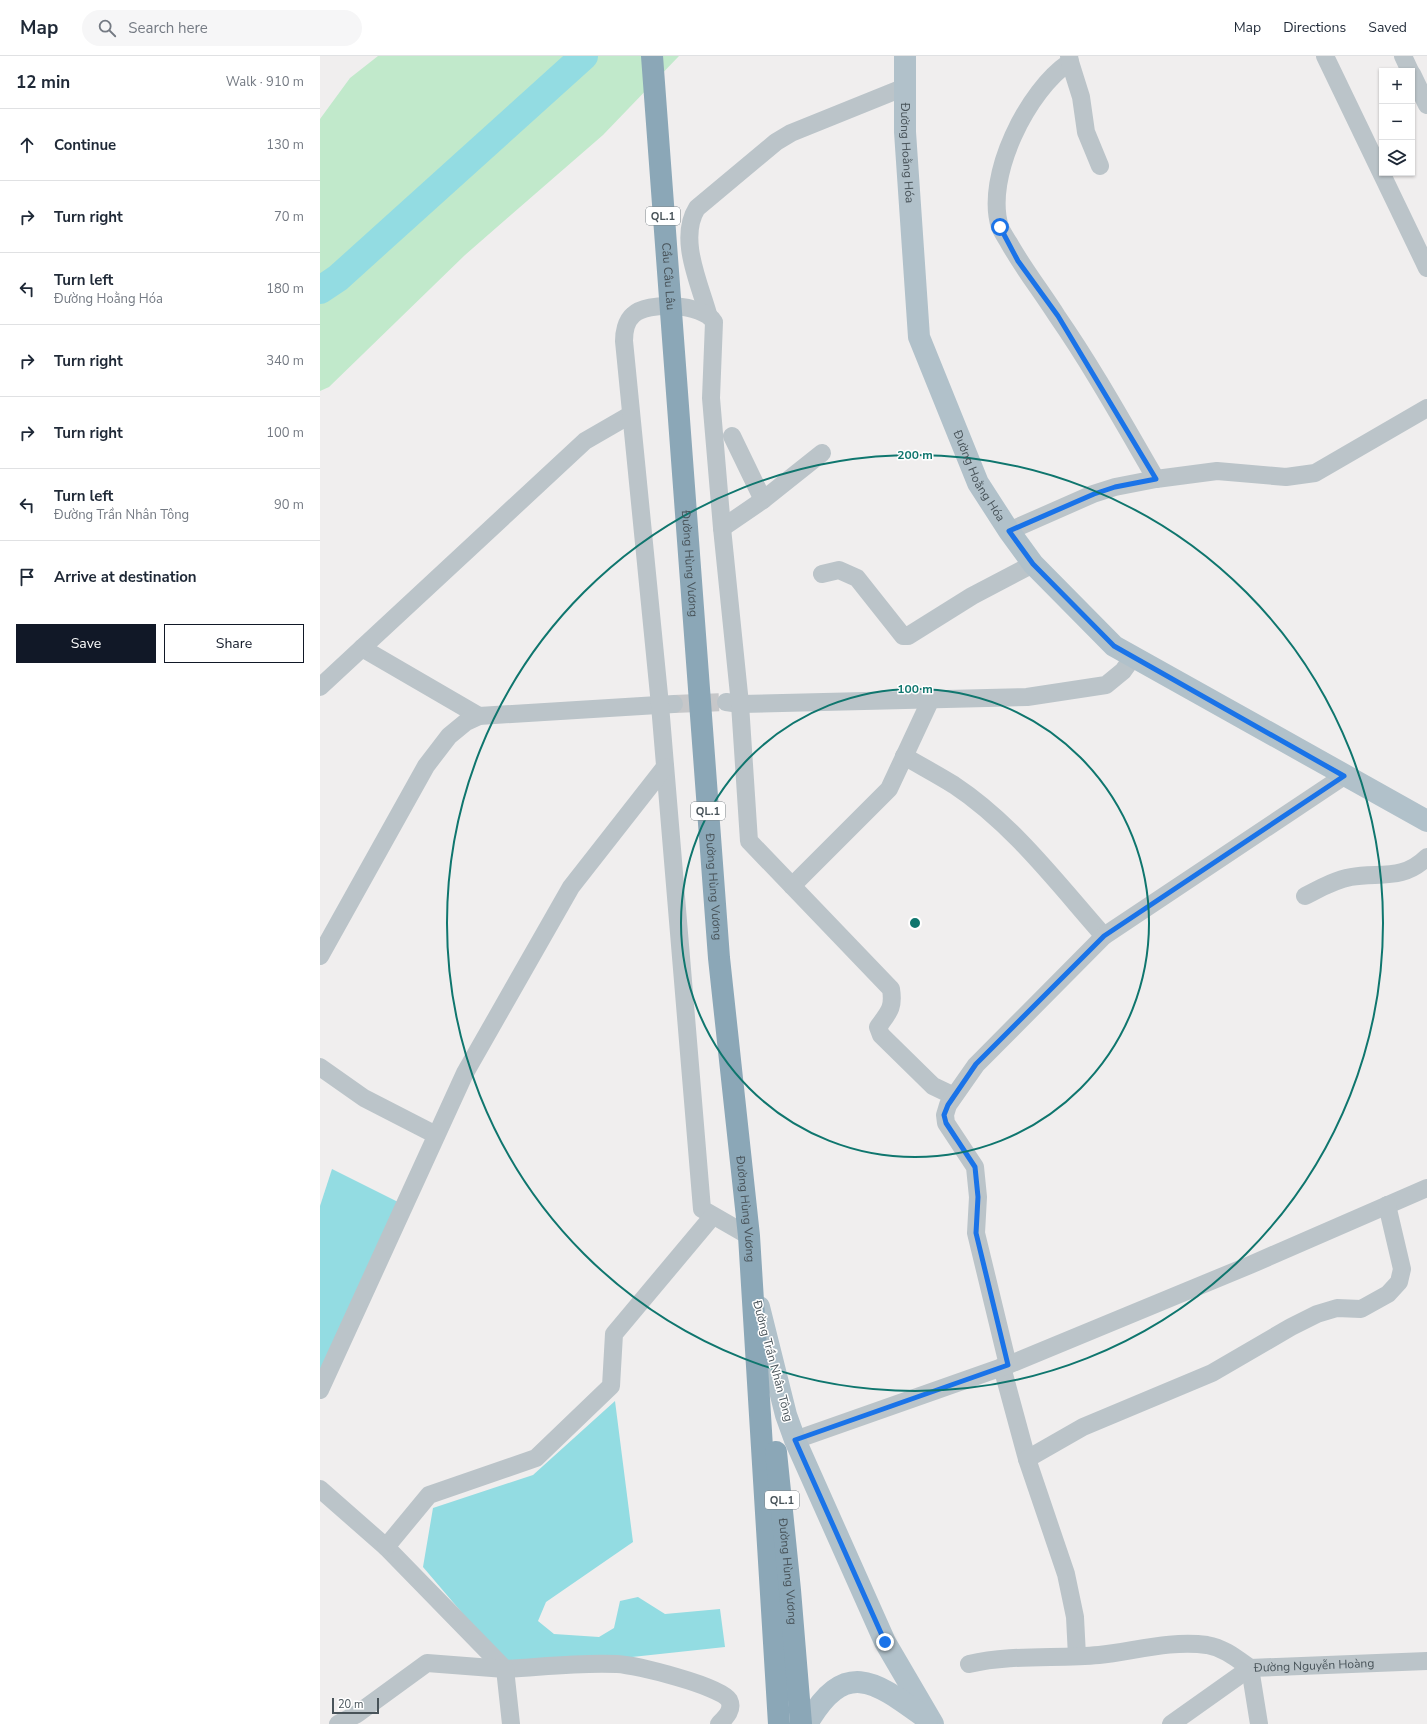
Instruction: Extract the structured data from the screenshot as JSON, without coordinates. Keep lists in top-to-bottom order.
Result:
{
  "streets": {
    "highway": ["QL.1", "Cầu Câu Lâu", "Đường Hùng Vương"],
    "main road": ["Đường Hoằng Hóa", "Đường Trần Nhân Tông"],
    "street": ["Đường Nguyễn Hoàng"]
  },
  "crossings": [
    ["Cầu Câu Lâu", "Đường Hùng Vương"],
    ["Đường Hùng Vương", "Đường Trần Nhân Tông"]
  ],
  "scale_bar": "20 m",
  "page": {
    "header": "Map",
    "search": "Search here",
    "nav": ["Map", "Directions", "Saved"],
    "heading": ["12 min", "Walk · 910 m"],
    "map_buttons": ["+", "−"],
    "list": [
      ["Continue", "130 m"],
      ["Turn right", "70 m"],
      ["Turn left", "Đường Hoằng Hóa", "180 m"],
      ["Turn right", "340 m"],
      ["Turn right", "100 m"],
      ["Turn left", "Đường Trần Nhân Tông", "90 m"],
      "Arrive at destination"
    ],
    "buttons": ["Save", "Share"],
    "scale": "20 m"
  },
  "rings": ["200 m", "100 m"]
}
